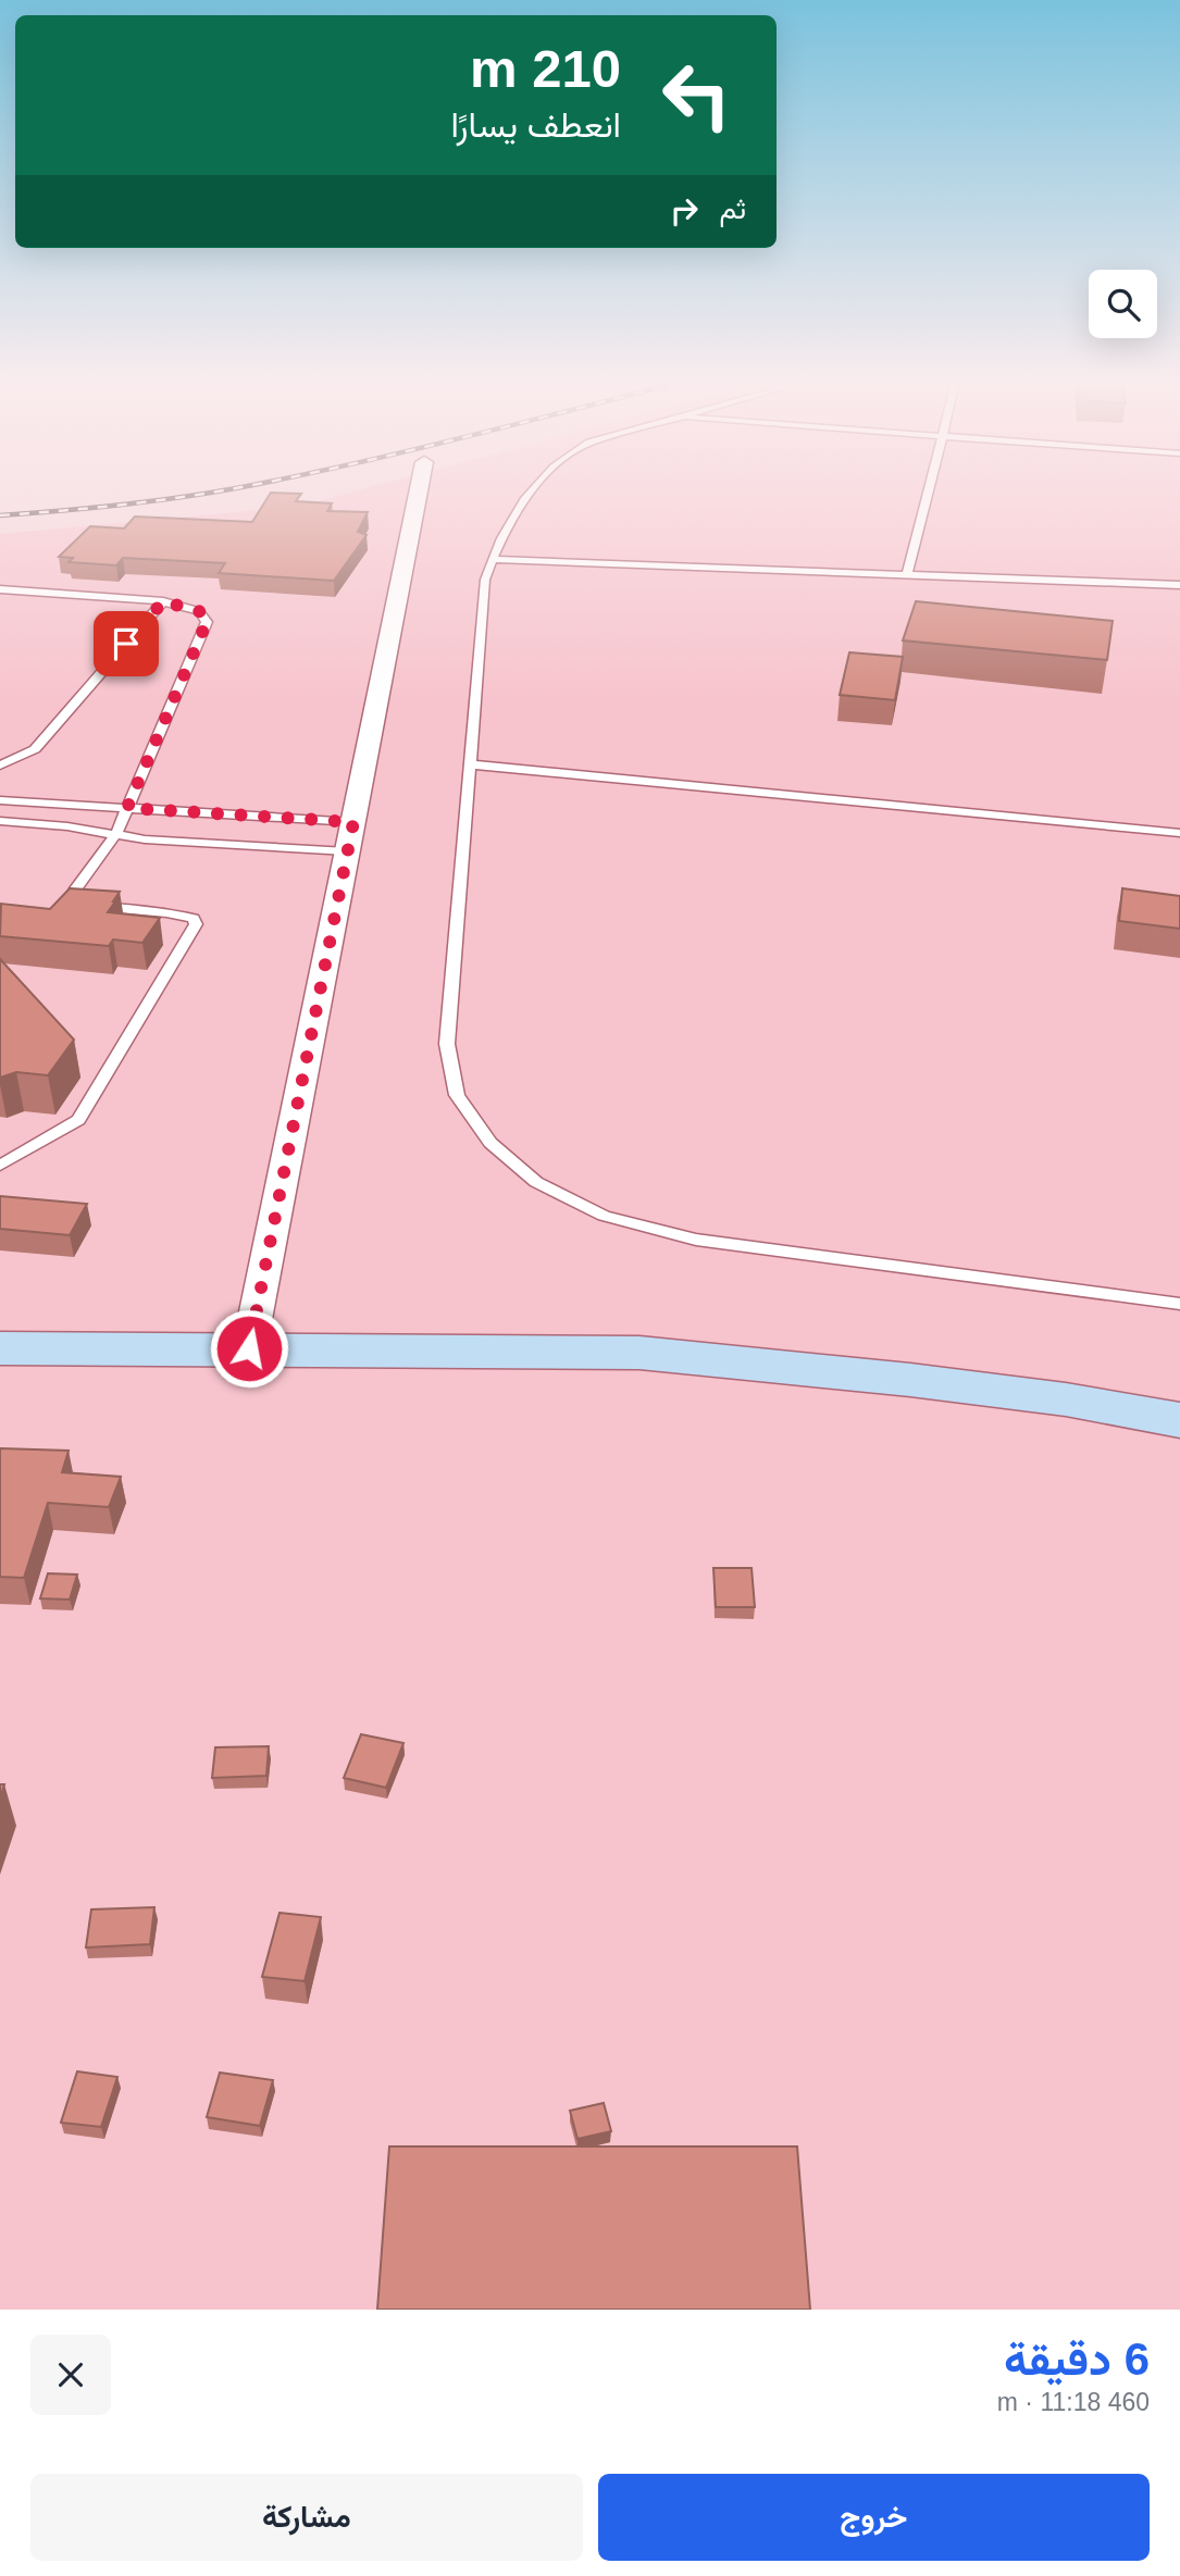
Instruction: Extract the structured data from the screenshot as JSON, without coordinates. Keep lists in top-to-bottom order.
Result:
{
  "page": {
    "turn": ["210 m", "انعطف يسارًا"],
    "then": "ثم",
    "heading": ["6 دقيقة", "460 m · 11:18"],
    "buttons": ["خروج", "مشاركة"]
  }
}
